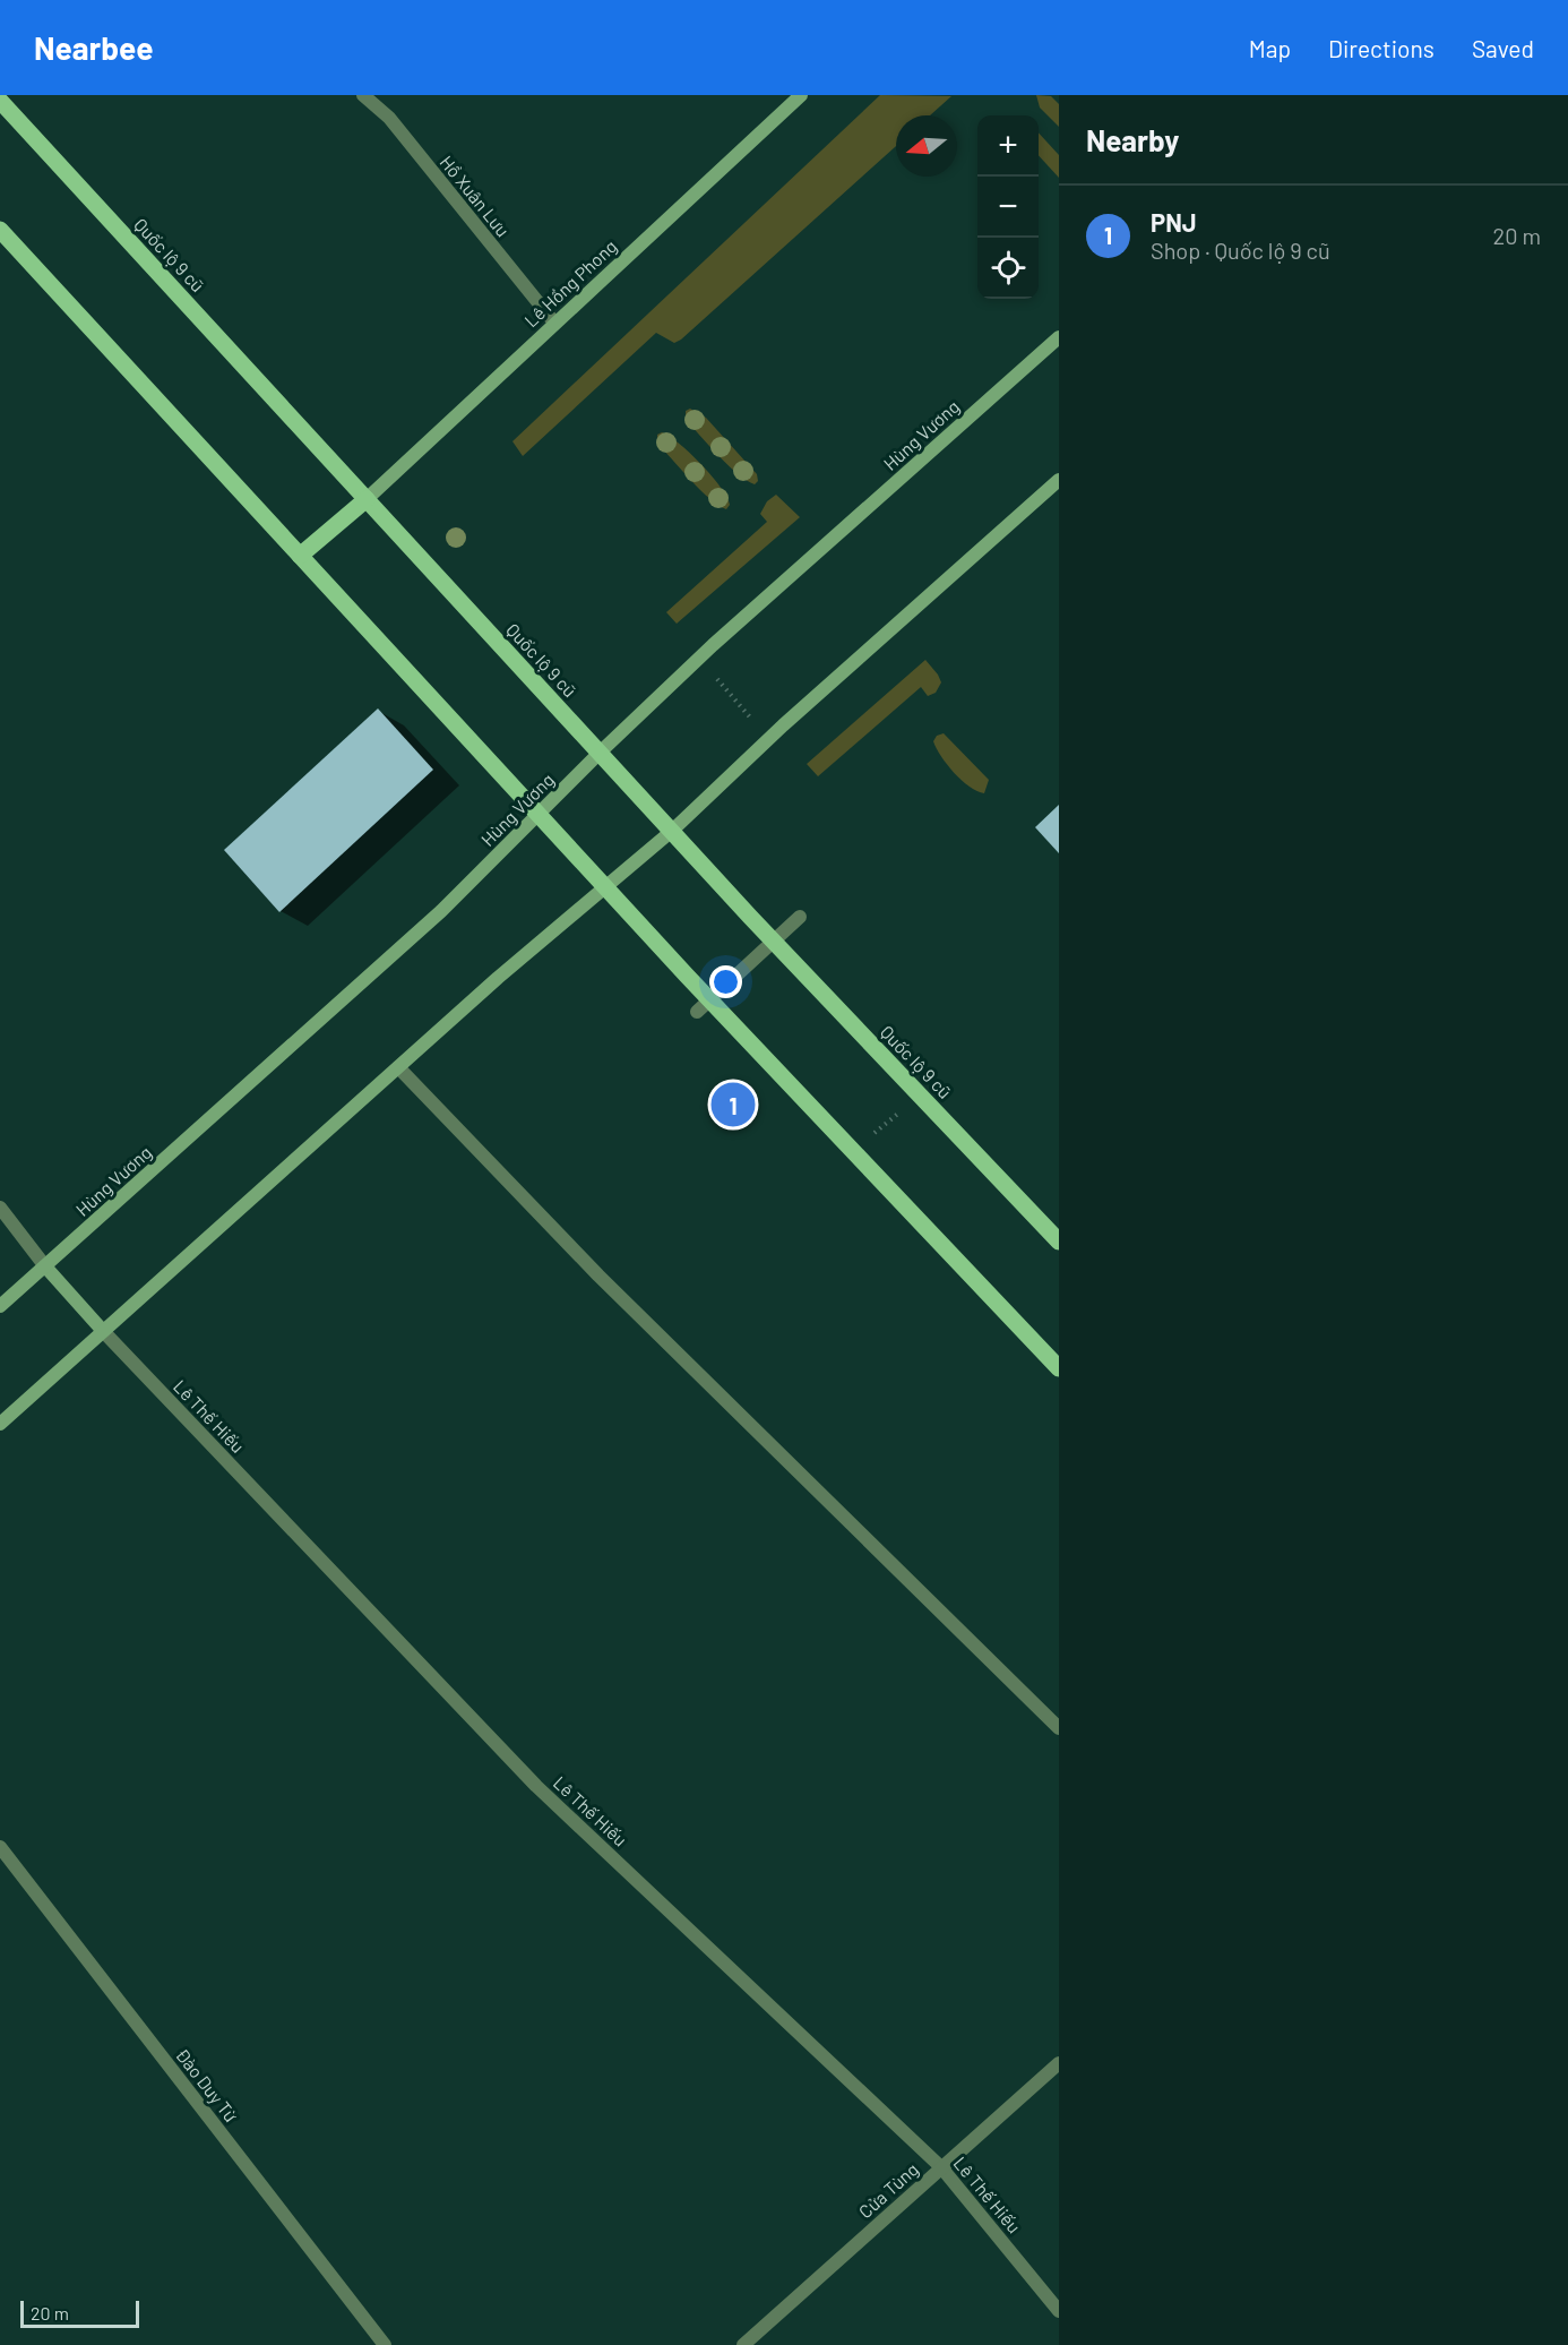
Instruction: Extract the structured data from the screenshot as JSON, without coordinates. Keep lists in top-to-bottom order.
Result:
{
  "streets": {
    "main road": ["Quốc lộ 9 cũ", "Lê Hồng Phong", "Hùng Vương"],
    "street": [
      "Hồ Xuân Lưu",
      "Lê Thế Hiếu",
      "Đào Duy Từ",
      "Cửa Tùng"
    ]
  },
  "crossings": [
    ["Hồ Xuân Lưu", "Lê Hồng Phong"],
    ["Quốc lộ 9 cũ", "Lê Hồng Phong"],
    ["Quốc lộ 9 cũ", "Hùng Vương"],
    ["Lê Thế Hiếu", "Cửa Tùng"]
  ],
  "scale_bar": "20 m",
  "north": "left",
  "page": {
    "header": "Nearbee",
    "nav": ["Map", "Directions", "Saved"],
    "heading": "Nearby",
    "map_buttons": ["+", "−"],
    "list": [
      {
        "mark": "1",
        "name": "PNJ",
        "note": "Shop · Quốc lộ 9 cũ",
        "value": "20 m"
      }
    ],
    "pins": "1",
    "scale": "20 m"
  }
}
